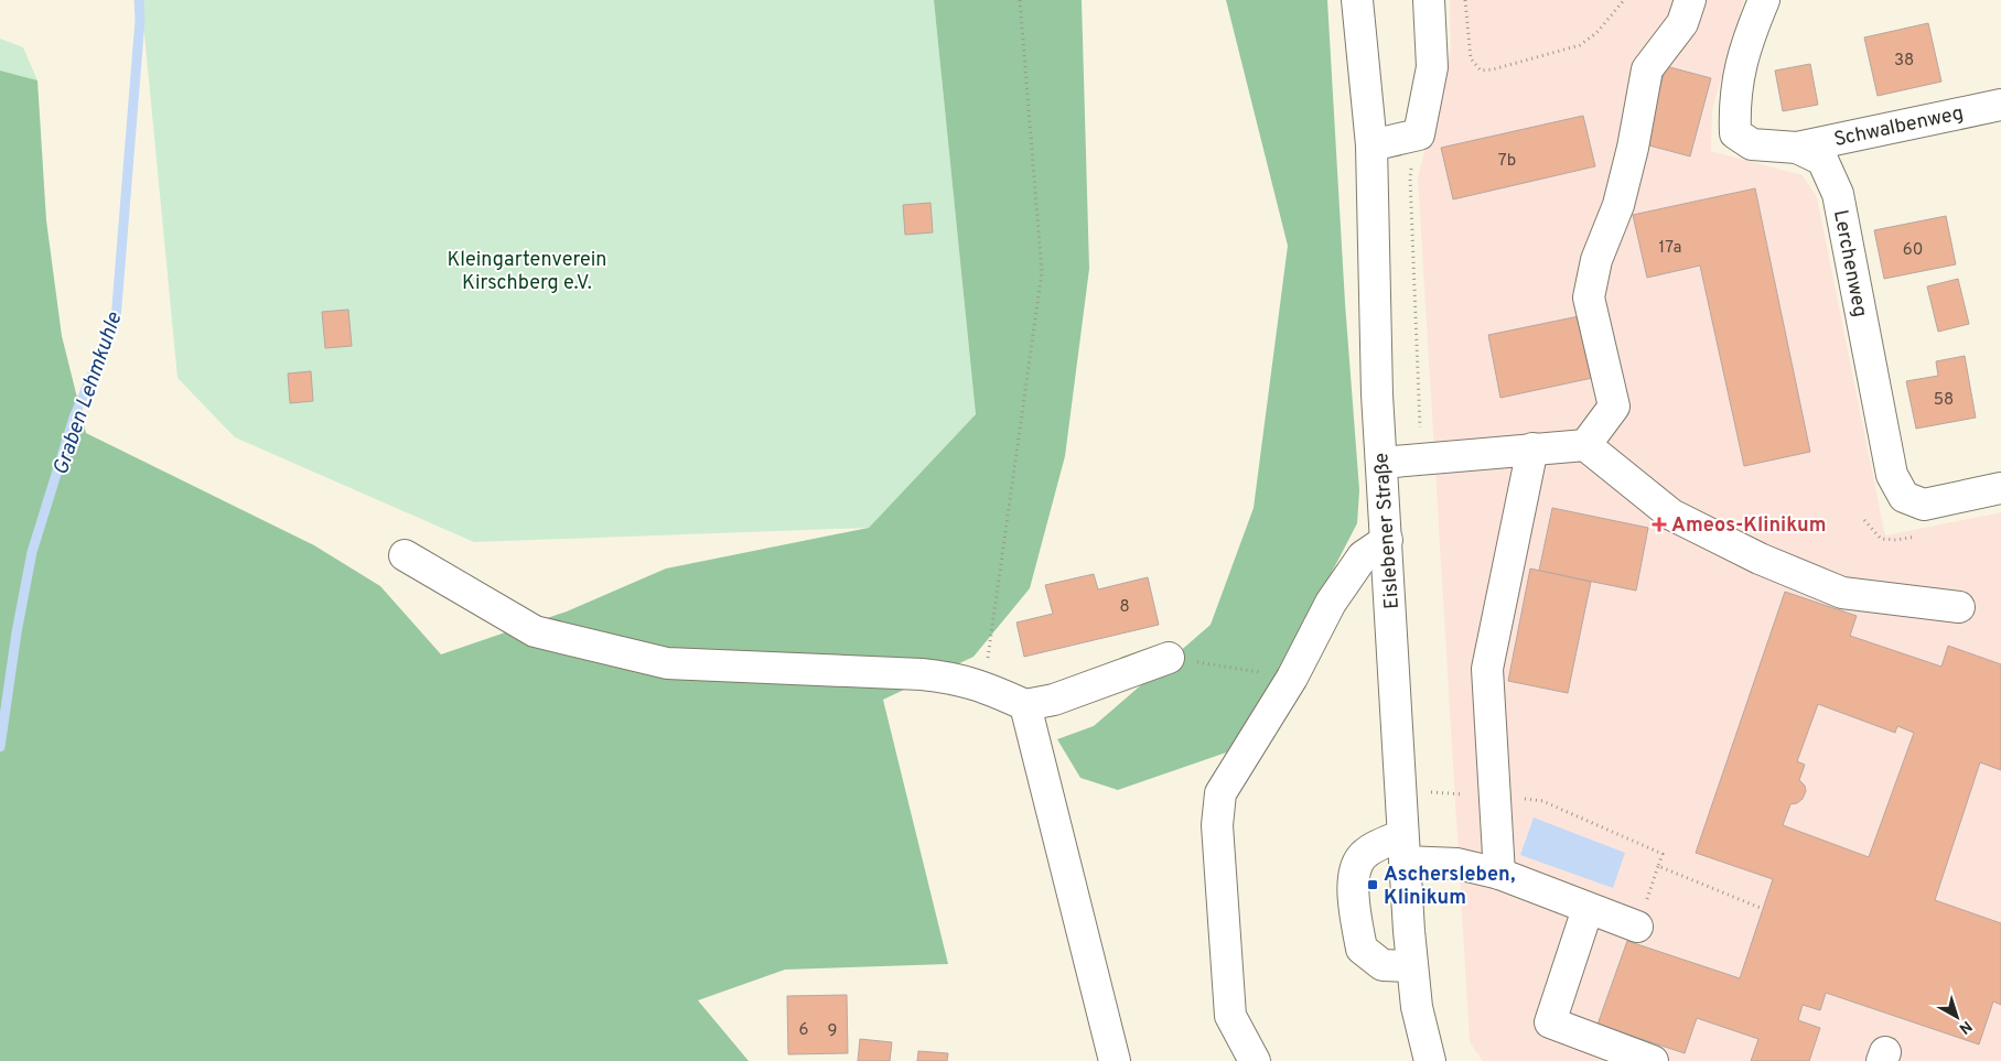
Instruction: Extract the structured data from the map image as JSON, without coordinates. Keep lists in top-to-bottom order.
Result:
{
  "streets": {
    "street": ["Schwalbenweg", "Lerchenweg", "Eislebener Straße"]
  },
  "crossings": [
    ["Schwalbenweg", "Lerchenweg"]
  ],
  "water": ["Graben Lehmkuhle"],
  "parks": ["Kleingartenverein Kirschberg e.V."],
  "places": {
    "health": ["Ameos-Klinikum"],
    "transit": ["Aschersleben, Klinikum"]
  },
  "house_numbers": [
    "38",
    "7b",
    "17a",
    "60",
    "58",
    "8",
    "6",
    "9"
  ],
  "north": "bottom right"
}
